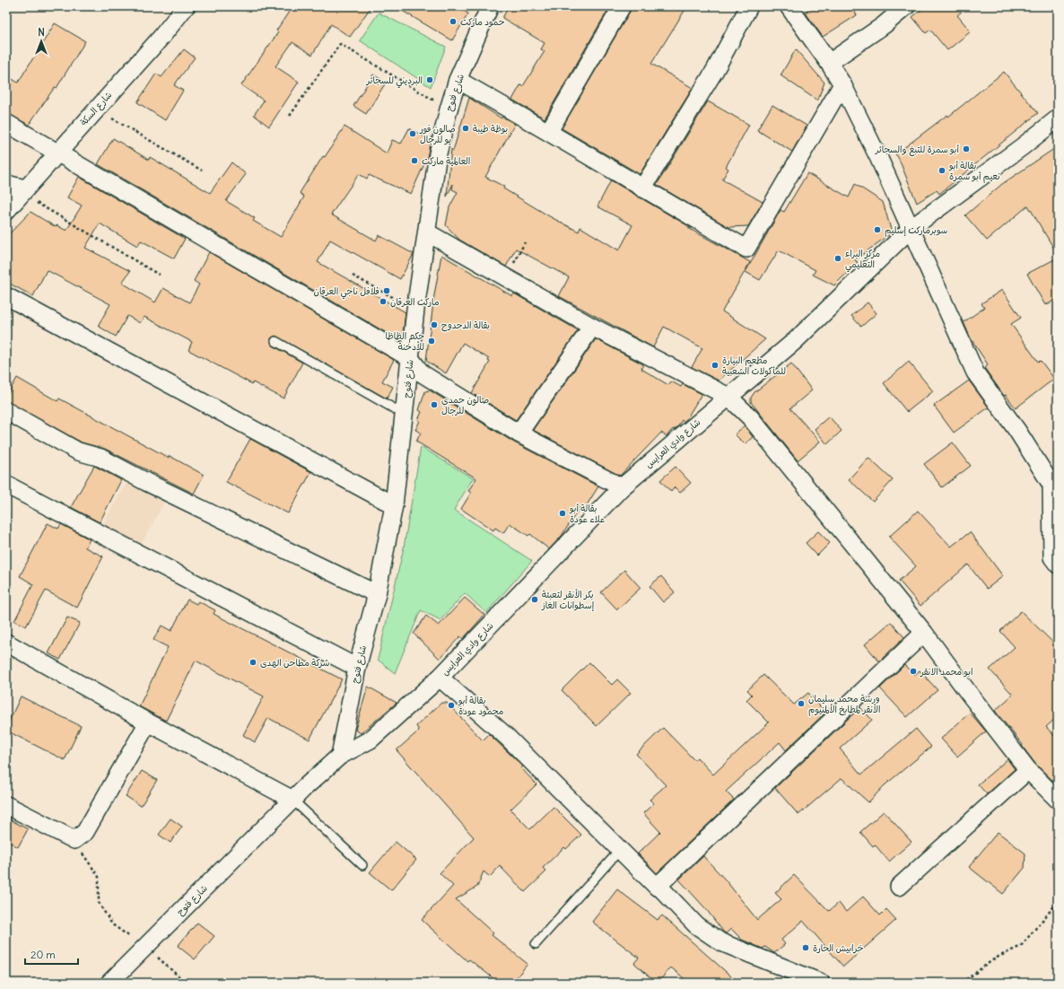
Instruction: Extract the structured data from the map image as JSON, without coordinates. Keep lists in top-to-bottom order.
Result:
{
  "streets": {
    "street": ["شارع فتوح", "شارع السكة", "شارع وادي العرايس"]
  },
  "crossings": [
    ["شارع فتوح", "شارع وادي العرايس"]
  ],
  "places": [
    "حمود ماركت",
    "البرديني للسجائر",
    "بوظة طيبة",
    "صالون فور يو للرجال",
    "أبو سمرة للتبغ والسجائر",
    "العالمية ماركت",
    "بقالة أبو نعيم أبو سمرة",
    "سوبرماركت إسليم",
    "مركز البراء التعليمي",
    "فلافل ناجي العرقان",
    "ماركت العرقان",
    "بقالة الدحدوح",
    "حكم الظاظا للأدخنة",
    "مطعم البيارة للمأكولات الشعبية",
    "صالون حمدي للرجال",
    "بقالة أبو علاء عودة",
    "بكر الأنقر لتعبئة إسطوانات الغاز",
    "شركة مطاحن الهدى",
    "ابو محمد الانقر",
    "ورشة محمد سليمان الأنقر لمطابخ الألمنيوم",
    "بقالة أبو محمود عودة",
    "خرابيش الحارة"
  ],
  "scale_bar": "20 m",
  "north": "top"
}
